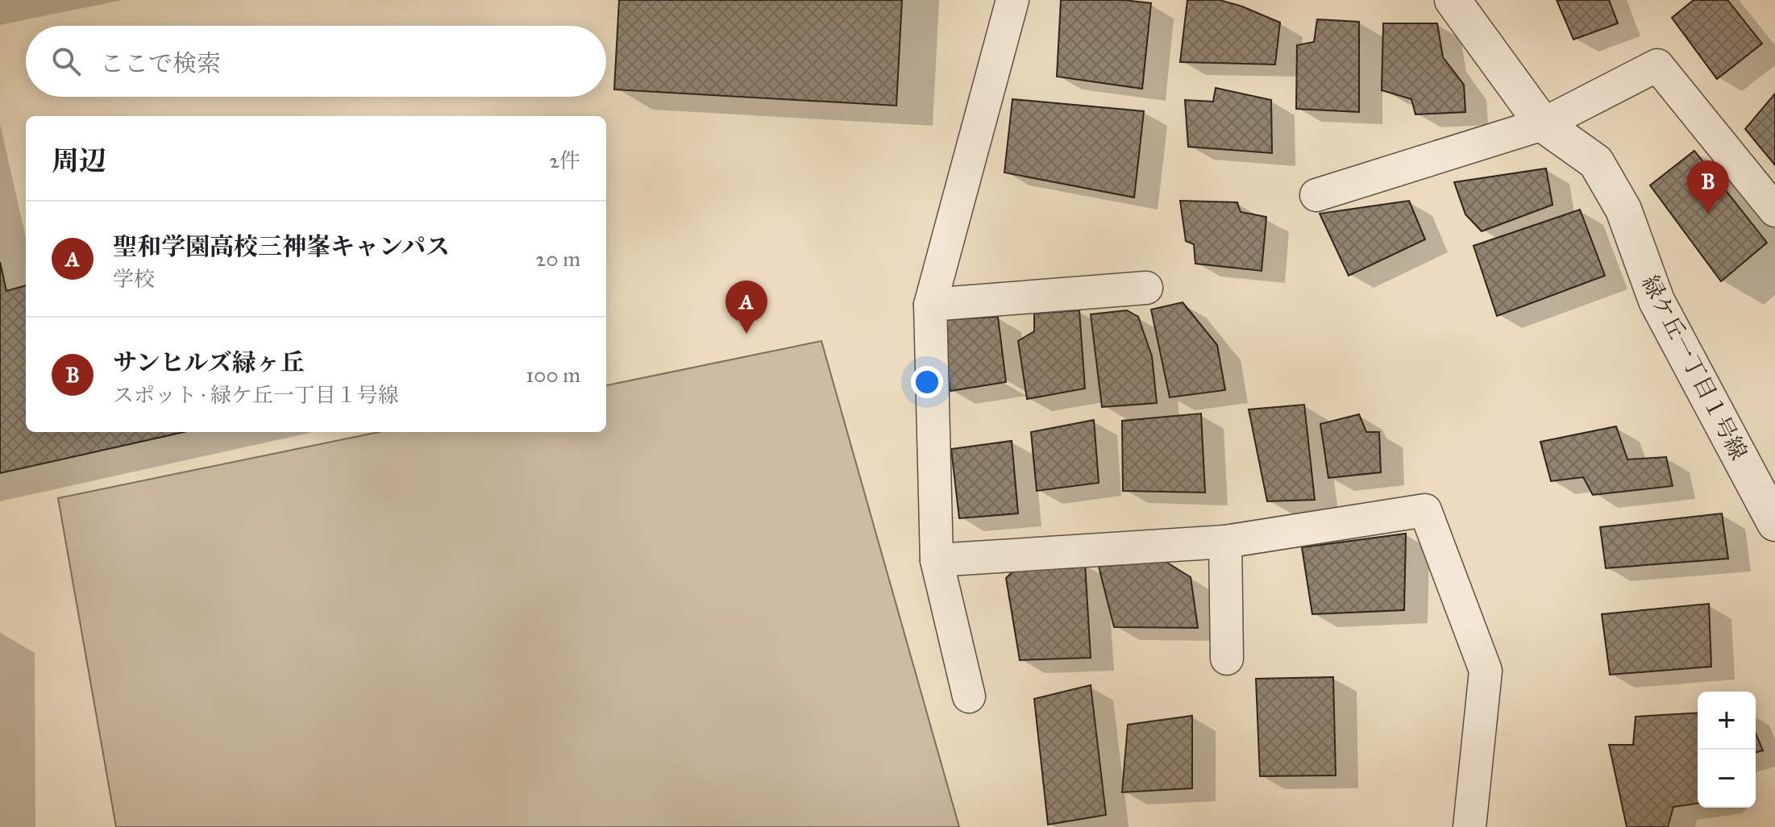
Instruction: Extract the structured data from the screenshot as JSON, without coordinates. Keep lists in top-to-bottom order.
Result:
{
  "streets": {
    "street": ["緑ケ丘一丁目１号線"]
  },
  "page": {
    "search": "ここで検索",
    "heading": ["周辺", "2件"],
    "pins": ["B", "A"],
    "list": [
      {
        "mark": "A",
        "name": "聖和学園高校三神峯キャンパス",
        "note": "学校",
        "value": "20 m"
      },
      {
        "mark": "B",
        "name": "サンヒルズ緑ヶ丘",
        "note": "スポット · 緑ケ丘一丁目１号線",
        "value": "100 m"
      }
    ],
    "map_buttons": ["+", "−"]
  }
}
